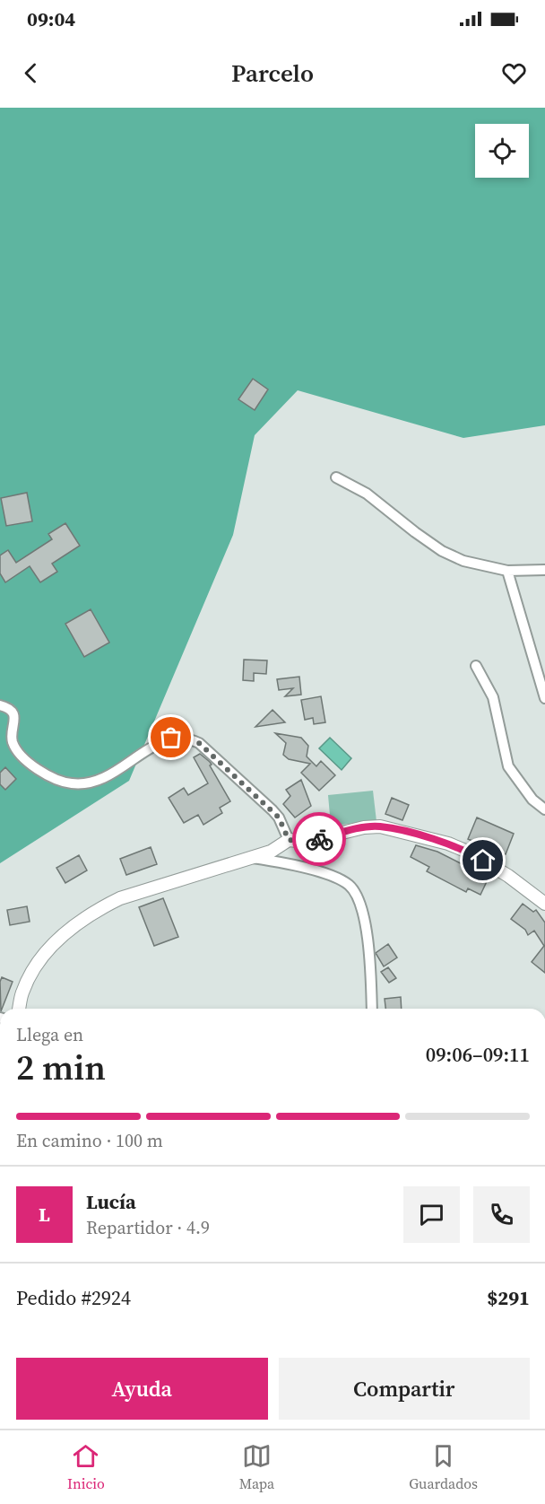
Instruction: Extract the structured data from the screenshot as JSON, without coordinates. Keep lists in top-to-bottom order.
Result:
{
  "page": {
    "status": "09:04",
    "header": "Parcelo",
    "heading": ["2 min", "Llega en", "09:06–09:11"],
    "panel": [
      "Lucía",
      "Repartidor · 4.9",
      "Pedido #2924",
      "$291"
    ],
    "bar": "En camino · 100 m",
    "round": "L",
    "buttons": ["Ayuda", "Compartir"],
    "tabs": ["Inicio", "Mapa", "Guardados"]
  }
}
